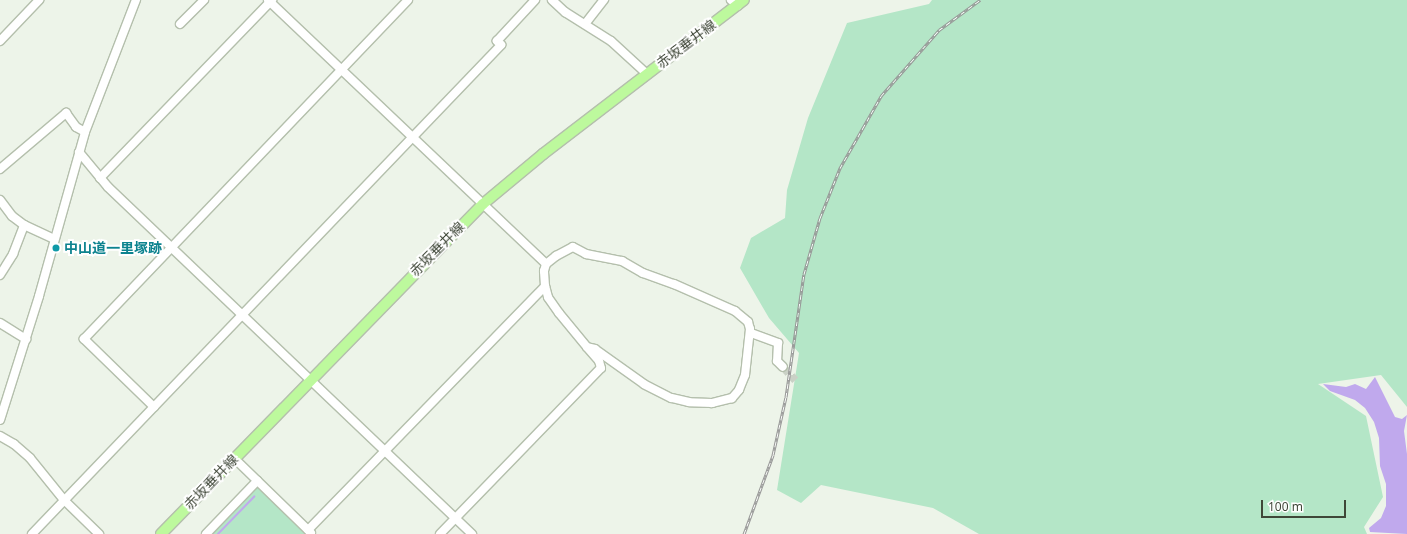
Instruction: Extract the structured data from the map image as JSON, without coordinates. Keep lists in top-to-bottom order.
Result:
{
  "streets": {
    "main road": ["赤坂垂井線"]
  },
  "places": ["中山道一里塚跡"],
  "scale_bar": "100 m"
}
